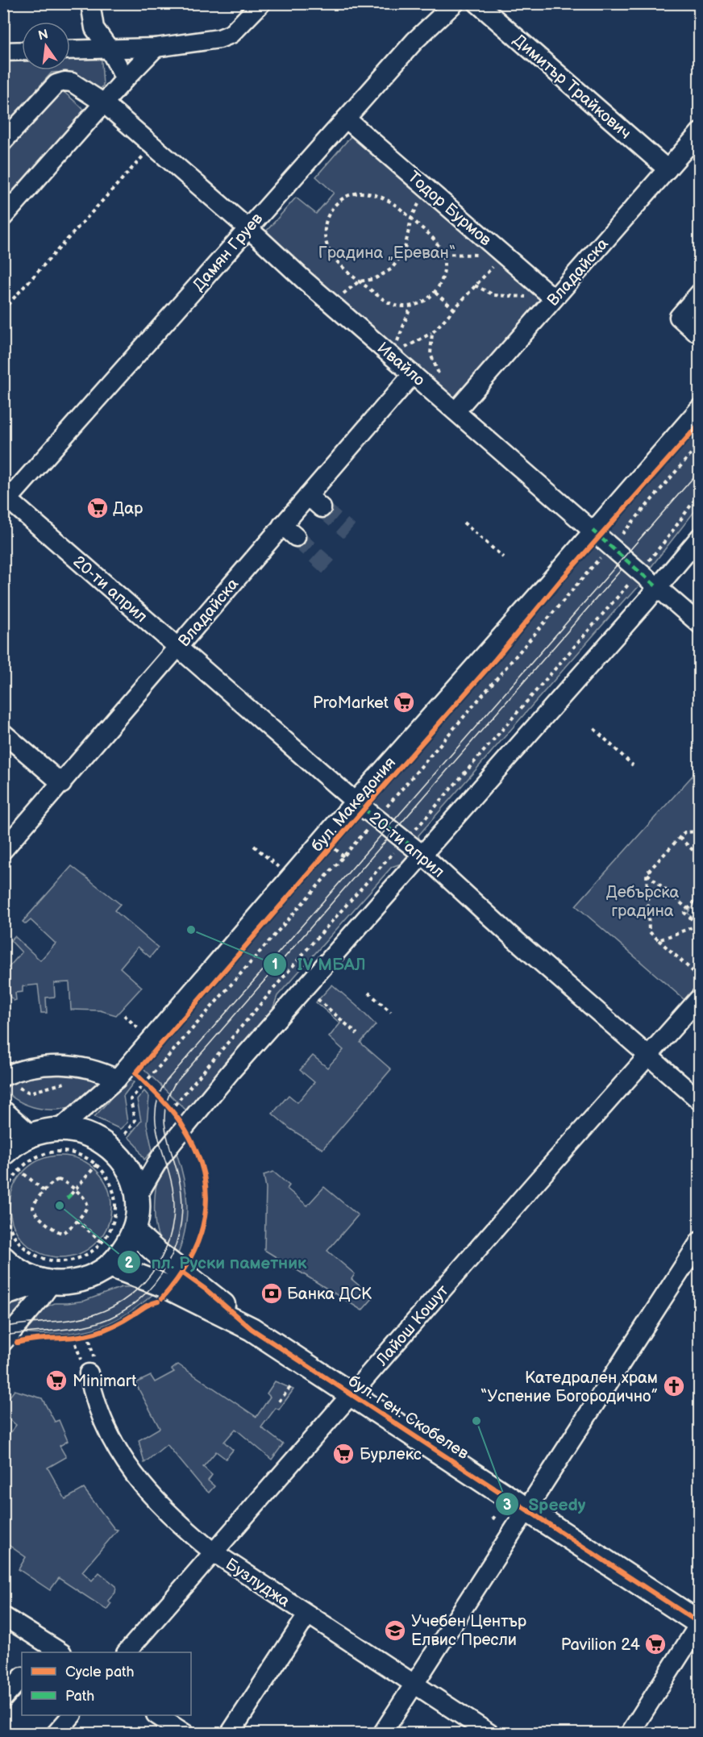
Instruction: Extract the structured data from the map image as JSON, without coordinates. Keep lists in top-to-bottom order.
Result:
{
  "streets": {
    "main road": ["бул. Ген. Скобелев"],
    "street": [
      "Димитър Трайкович",
      "Тодор Бурмов",
      "Дамян Груев",
      "Владайска",
      "Ивайло",
      "20-ти април",
      "бул. Македония",
      "Лайош Кошут",
      "Бузлуджа"
    ]
  },
  "crossings": [
    ["Димитър Трайкович", "Владайска"],
    ["Тодор Бурмов", "Дамян Груев"],
    ["Тодор Бурмов", "Владайска"],
    ["Дамян Груев", "Ивайло"],
    ["Дамян Груев", "20-ти април"],
    ["Владайска", "Ивайло"],
    ["Владайска", "20-ти април"],
    ["Ивайло", "бул. Македония"],
    ["20-ти април", "бул. Македония"],
    ["20-ти април", "Лайош Кошут"],
    ["Лайош Кошут", "бул. Ген. Скобелев"],
    ["Лайош Кошут", "Бузлуджа"]
  ],
  "parks": ["Градина „Ереван“", "Дебърска градина"],
  "places": {
    "supermarket": [
      "Дар",
      "ProMarket",
      "Minimart",
      "Бурлекс",
      "Pavilion 24"
    ],
    "other": ["IV МБАЛ", "пл. Руски паметник", "Speedy"],
    "bank": ["Банка ДСК"],
    "church": ["Катедрален храм “Успение Богородично”"],
    "school or university": ["Учебен Център Елвис Пресли"]
  },
  "legend": ["Cycle path", "Path"],
  "north": "top"
}
